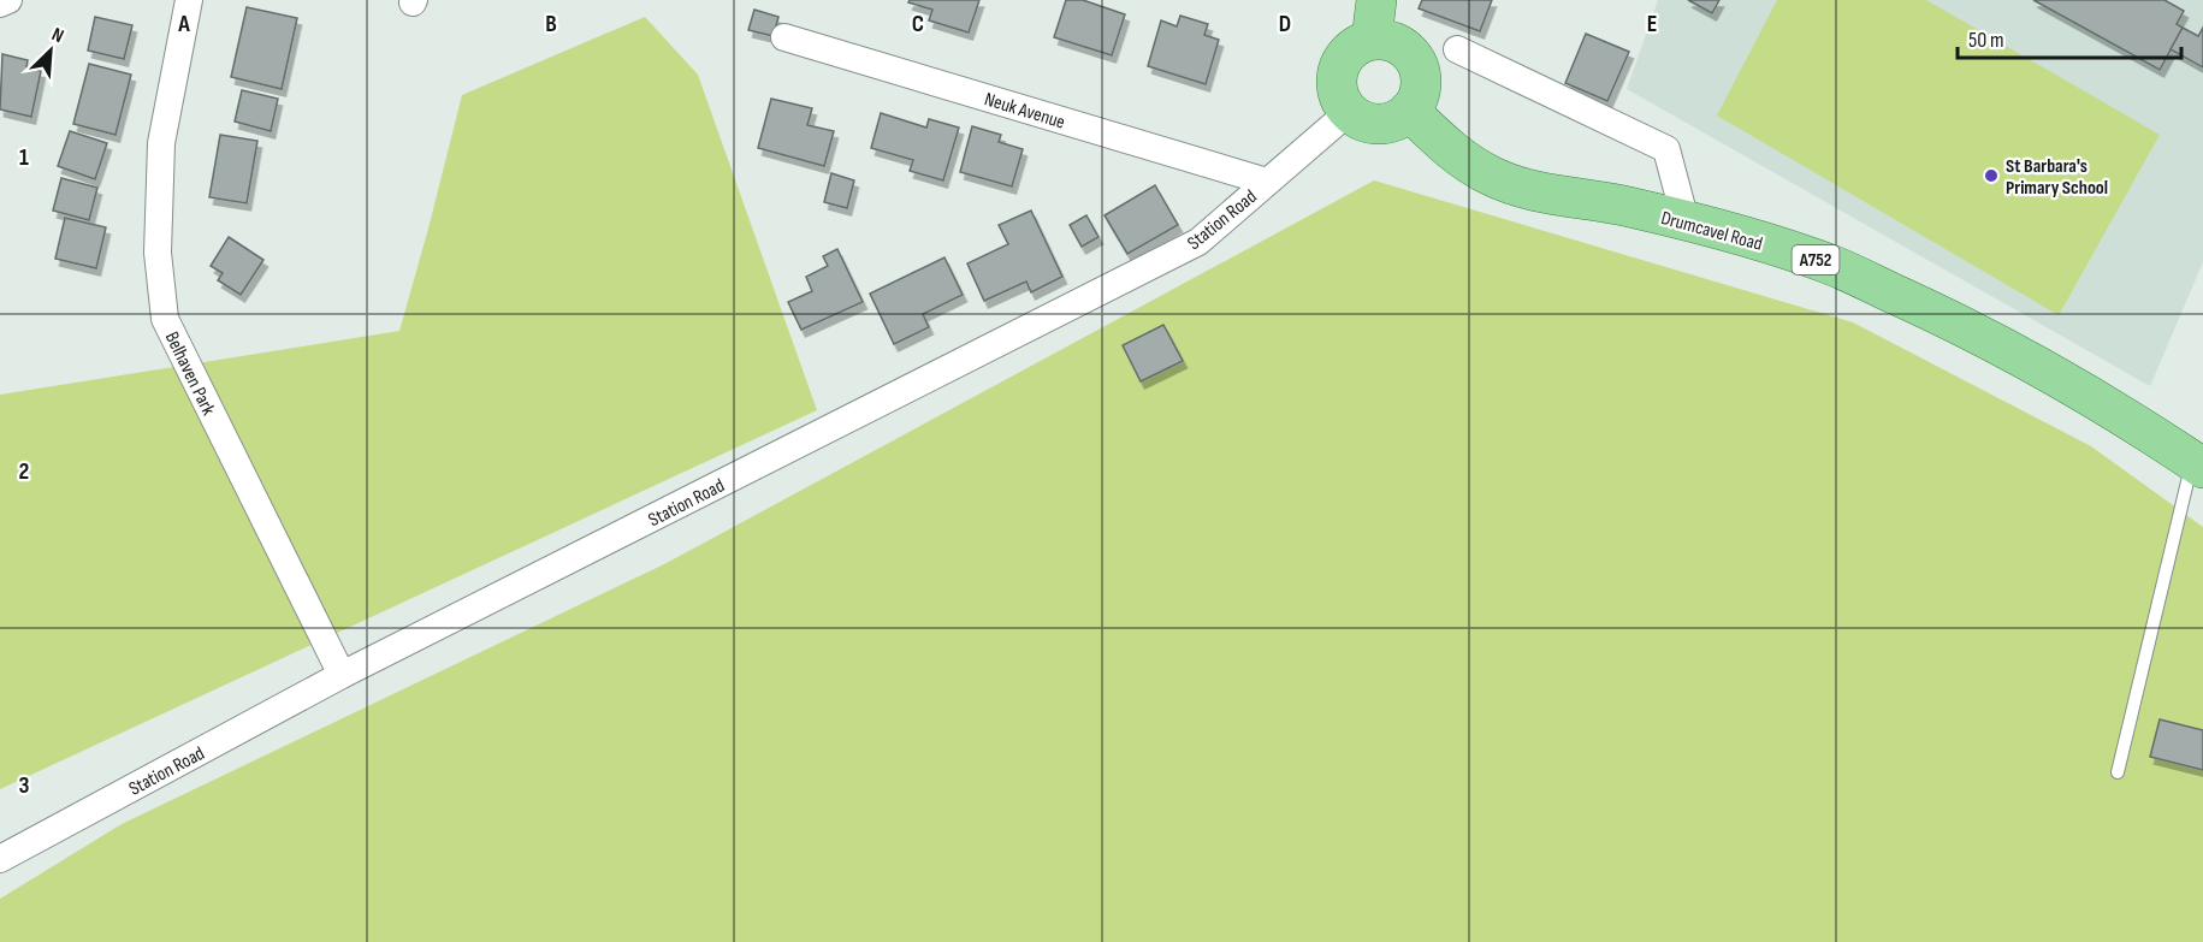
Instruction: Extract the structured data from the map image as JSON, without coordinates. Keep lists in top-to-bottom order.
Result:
{
  "streets": {
    "main road": ["Drumcavel Road", "A752"],
    "street": ["Neuk Avenue", "Station Road", "Belhaven Park"]
  },
  "crossings": [
    ["Neuk Avenue", "Station Road"],
    ["Station Road", "Drumcavel Road"],
    ["Station Road", "Belhaven Park"]
  ],
  "places": ["St Barbara's Primary School"],
  "scale_bar": "50 m",
  "north": "top right",
  "grid": {
    "columns": [
      "A",
      "B",
      "C",
      "D",
      "E"
    ],
    "rows": ["1", "2", "3"]
  }
}
